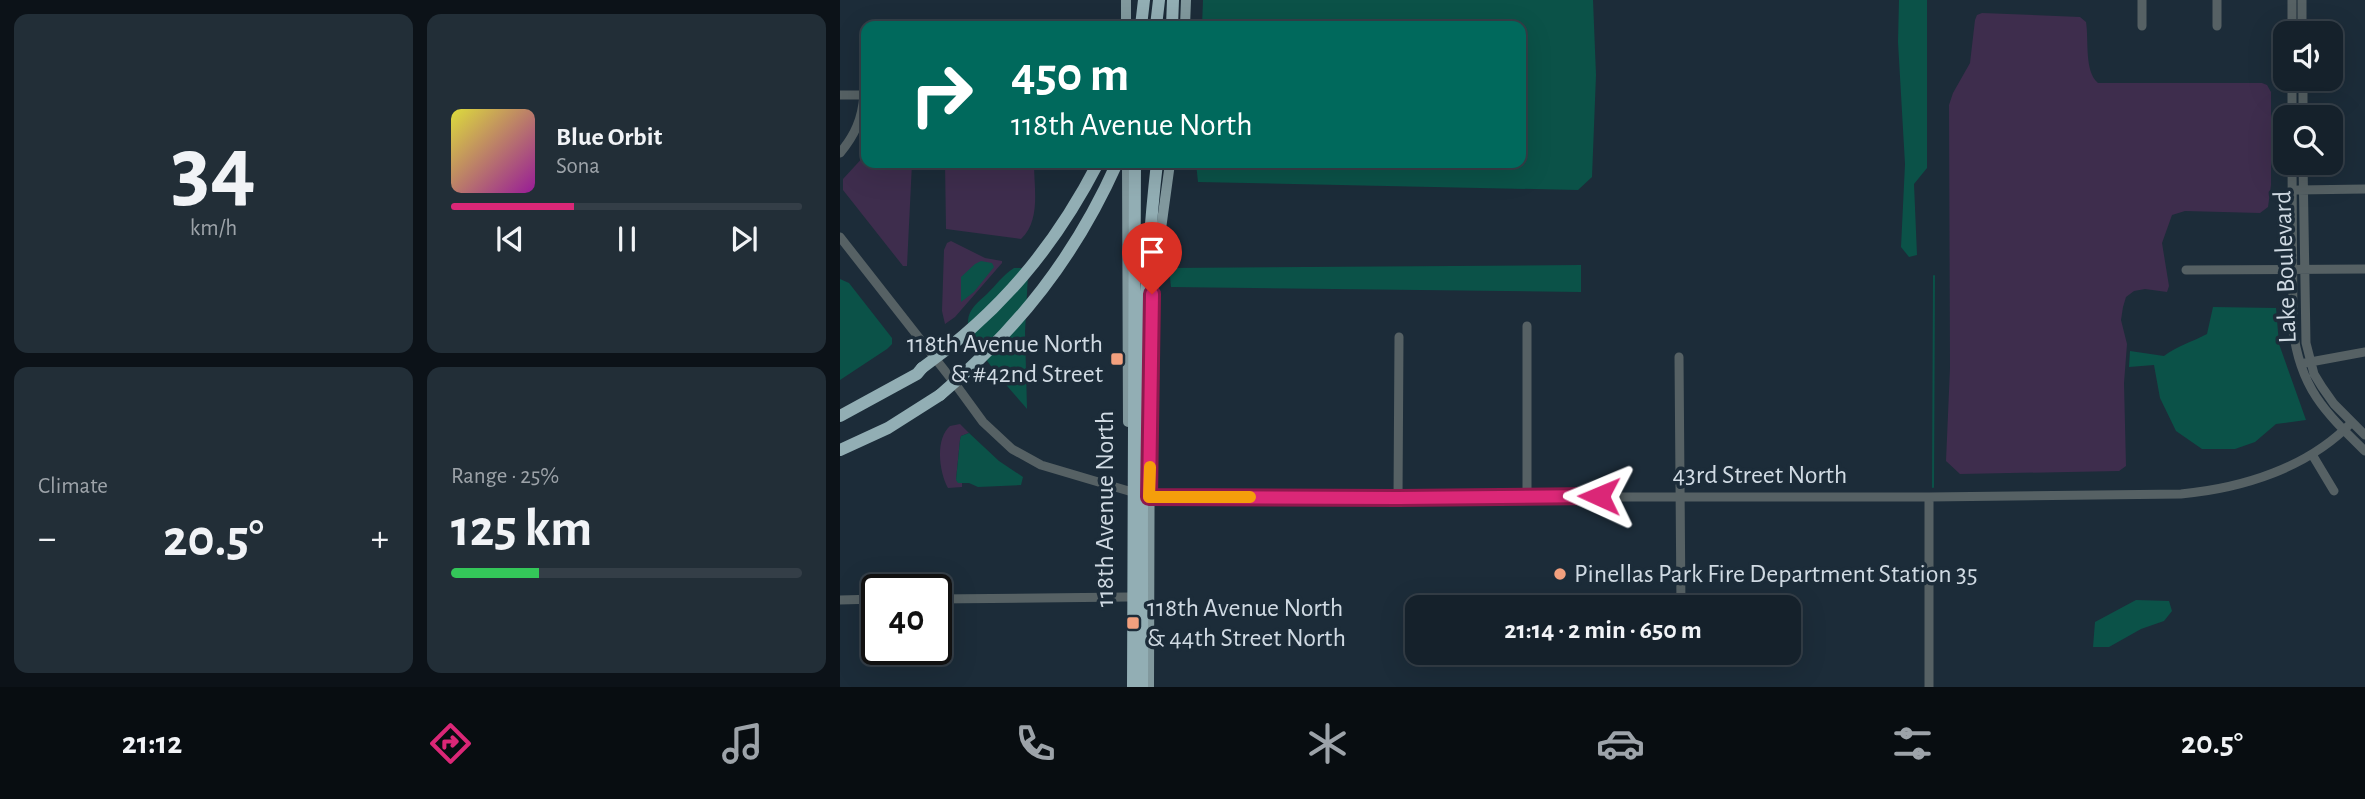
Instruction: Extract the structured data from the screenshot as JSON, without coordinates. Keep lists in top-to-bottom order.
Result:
{
  "streets": {
    "main road": ["118th Avenue North"],
    "street": ["Lake Boulevard", "43rd Street North"]
  },
  "crossings": [
    ["Lake Boulevard", "43rd Street North"],
    ["43rd Street North", "118th Avenue North"]
  ],
  "places": {
    "transit": ["118th Avenue North & #42nd Street", "118th Avenue North & 44th Street North"],
    "other": ["Pinellas Park Fire Department Station 35"]
  },
  "page": {
    "tile": [
      ["34", "km/h"],
      "Climate",
      ["Range · 25%", "125 km"]
    ],
    "turn": ["450 m", "118th Avenue North"],
    "song": ["Blue Orbit", "Sona"],
    "heat": ["−", "20.5°", "+"],
    "limit": "40",
    "trip": "21:14 · 2 min · 650 m",
    "tabs": ["21:12", "20.5°"]
  }
}
